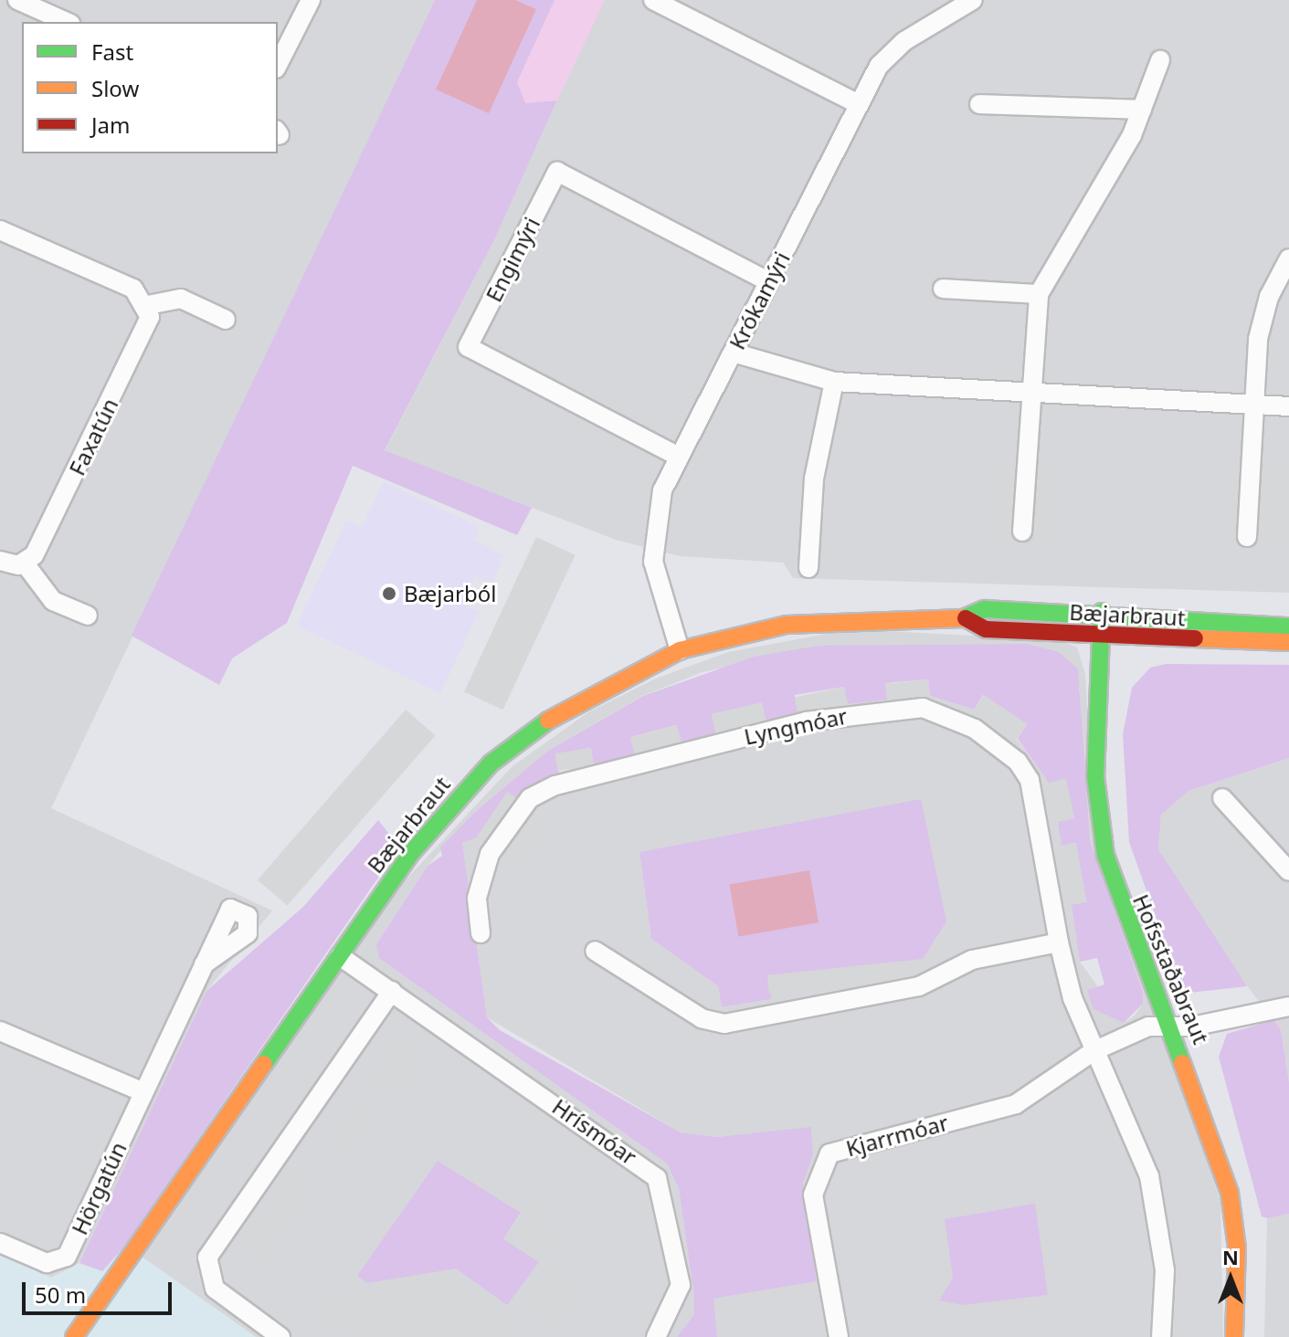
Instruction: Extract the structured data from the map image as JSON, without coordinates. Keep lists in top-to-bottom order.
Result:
{
  "streets": {
    "street": [
      "Engimýri",
      "Krókamýri",
      "Faxatún",
      "Bæjarbraut",
      "Lyngmóar",
      "Hofsstaðabraut",
      "Hrísmóar",
      "Kjarrmóar",
      "Hörgatún"
    ]
  },
  "crossings": [
    ["Engimýri", "Krókamýri"],
    ["Krókamýri", "Bæjarbraut"],
    ["Bæjarbraut", "Hofsstaðabraut"],
    ["Bæjarbraut", "Hrísmóar"],
    ["Lyngmóar", "Kjarrmóar"],
    ["Hofsstaðabraut", "Kjarrmóar"]
  ],
  "places": ["Bæjarból"],
  "legend": ["Fast", "Slow", "Jam"],
  "scale_bar": "50 m",
  "north": "top"
}
